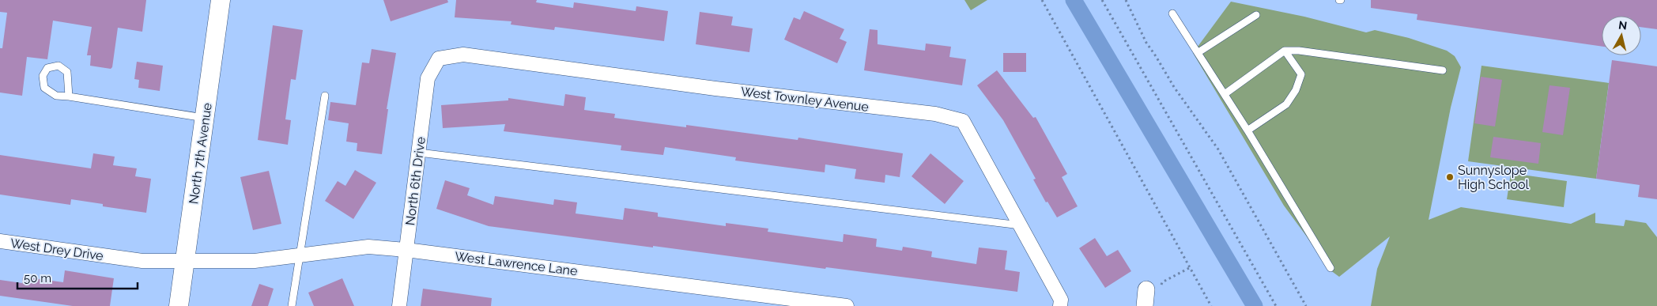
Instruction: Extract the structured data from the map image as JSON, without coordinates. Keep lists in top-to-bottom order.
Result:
{
  "streets": {
    "main road": ["North 7th Avenue"],
    "street": [
      "West Townley Avenue",
      "North 6th Drive",
      "West Drey Drive",
      "West Lawrence Lane"
    ]
  },
  "crossings": [
    ["West Townley Avenue", "North 6th Drive"],
    ["North 7th Avenue", "West Drey Drive"],
    ["North 7th Avenue", "West Lawrence Lane"],
    ["North 6th Drive", "West Lawrence Lane"],
    ["West Drey Drive", "West Lawrence Lane"]
  ],
  "places": ["Sunnyslope High School"],
  "scale_bar": "50 m",
  "north": "top"
}
